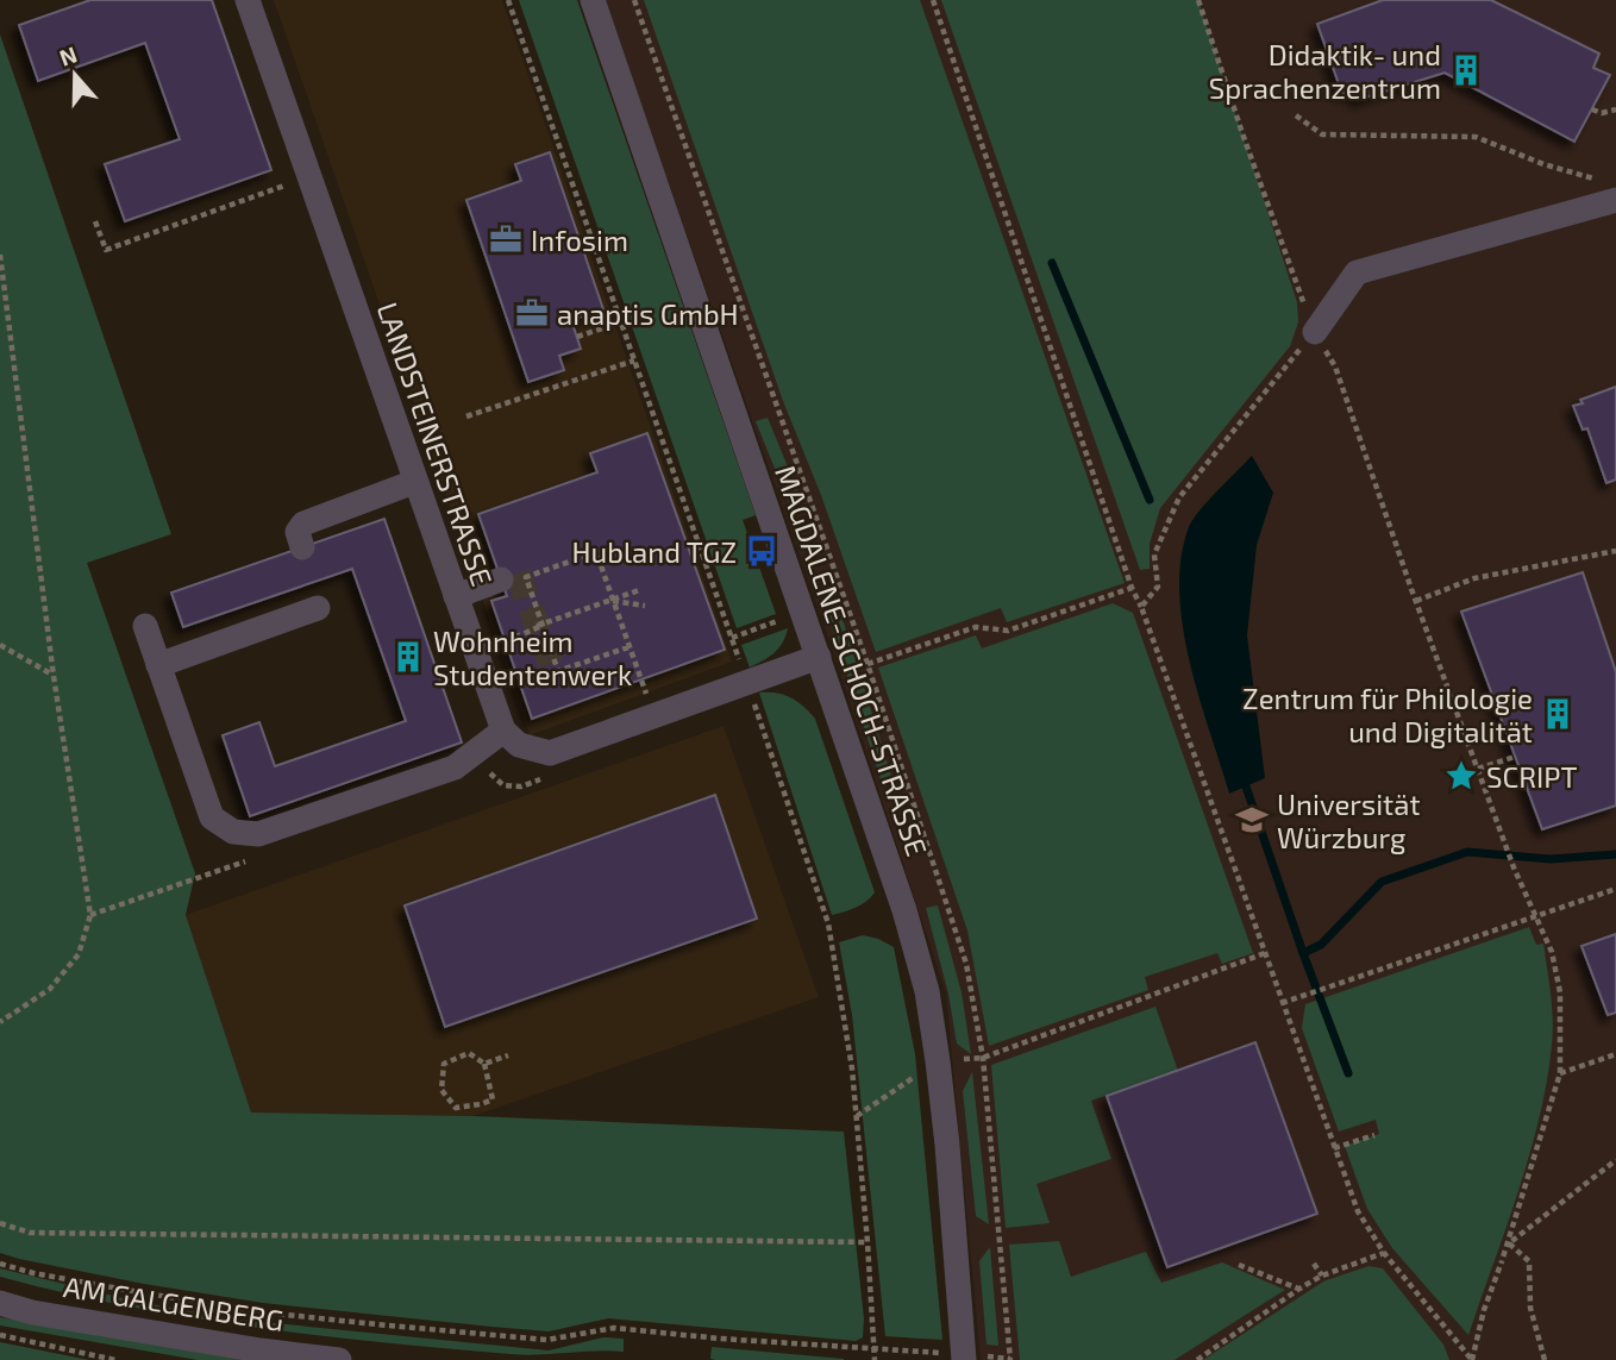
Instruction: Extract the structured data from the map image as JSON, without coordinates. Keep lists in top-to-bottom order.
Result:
{
  "streets": {
    "street": ["LANDSTEINERSTRASSE", "MAGDALENE-SCHOCH-STRASSE", "AM GALGENBERG"]
  },
  "places": {
    "building": ["Didaktik- und Sprachenzentrum", "Wohnheim Studentenwerk", "Zentrum für Philologie und Digitalität"],
    "office": ["Infosim", "anaptis GmbH"],
    "bus stop": ["Hubland TGZ"],
    "place": ["SCRIPT"],
    "school or university": ["Universität Würzburg"]
  },
  "north": "top"
}
